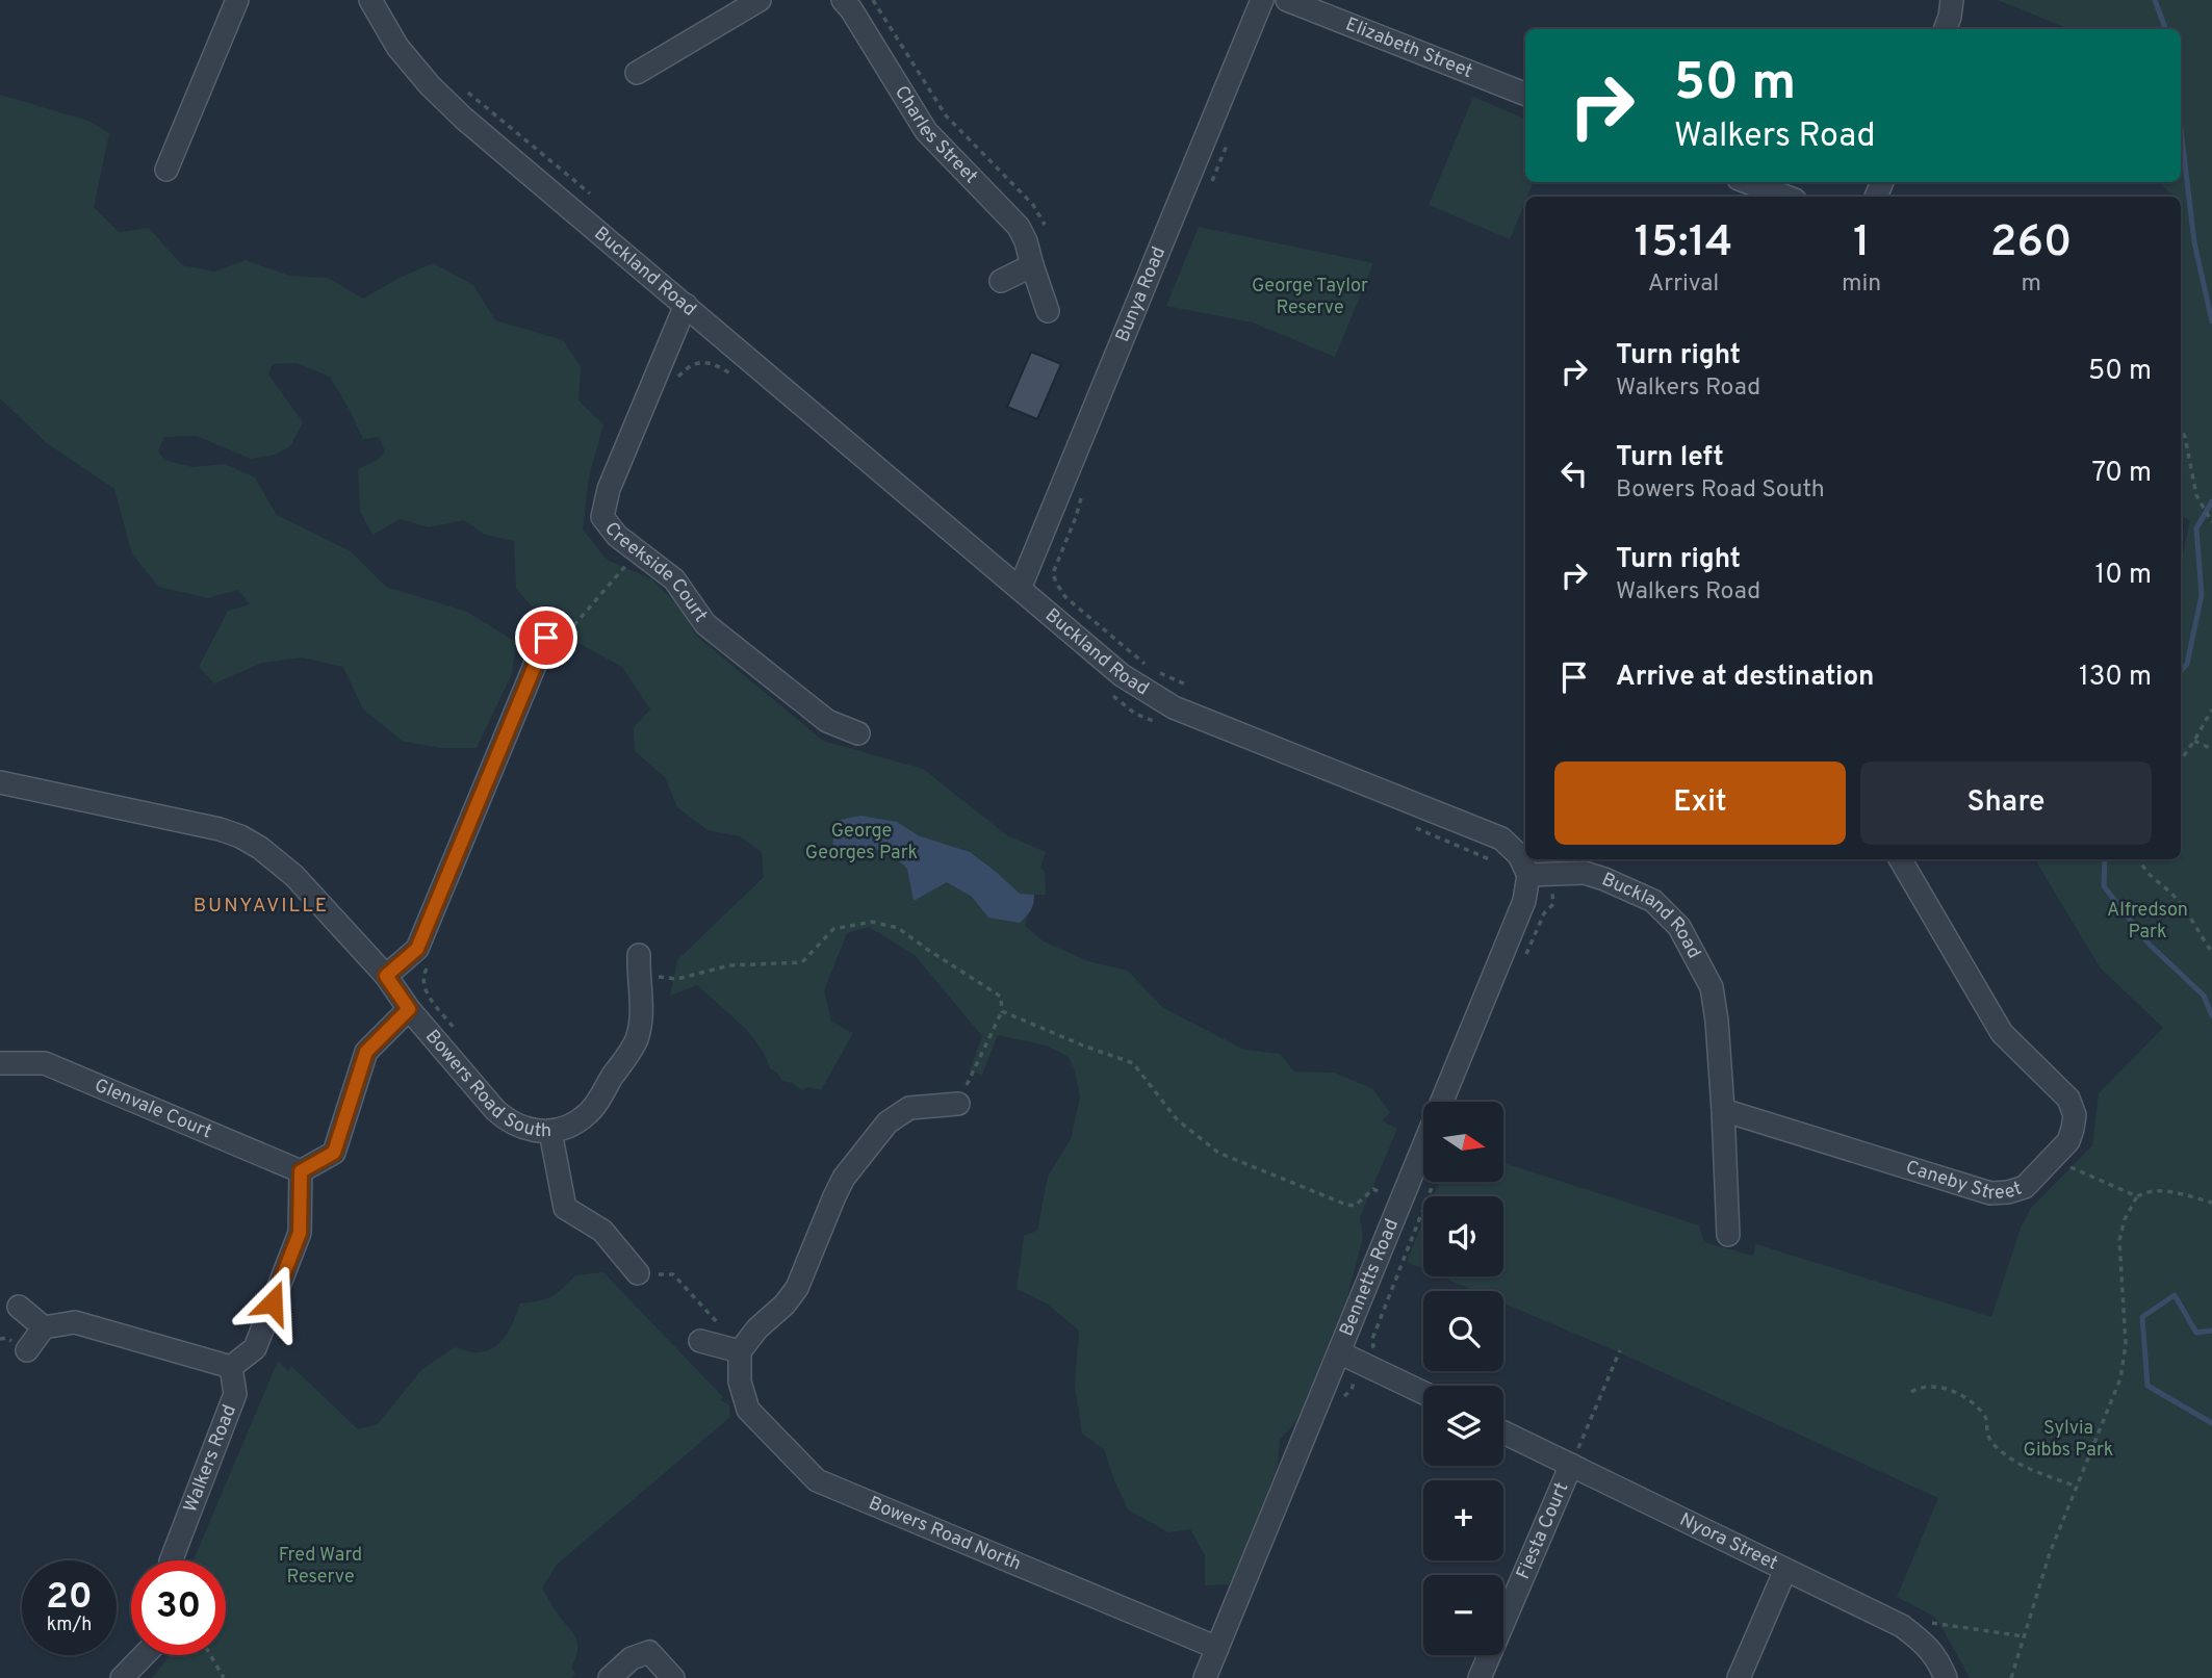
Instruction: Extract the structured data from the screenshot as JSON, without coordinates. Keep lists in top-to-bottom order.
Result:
{
  "streets": {
    "street": [
      "Elizabeth Street",
      "Charles Street",
      "Buckland Road",
      "Bunya Road",
      "Creekside Court",
      "Bowers Road South",
      "Glenvale Court",
      "Caneby Street",
      "Bennetts Road",
      "Walkers Road",
      "Fiesta Court",
      "Bowers Road North",
      "Nyora Street"
    ]
  },
  "crossings": [
    ["Buckland Road", "Bunya Road"],
    ["Buckland Road", "Creekside Court"],
    ["Buckland Road", "Caneby Street"],
    ["Buckland Road", "Bennetts Road"],
    ["Bennetts Road", "Bowers Road North"],
    ["Fiesta Court", "Nyora Street"]
  ],
  "districts": ["BUNYAVILLE"],
  "parks": [
    "George Taylor Reserve",
    "George Georges Park",
    "Alfredson Park",
    "Sylvia Gibbs Park",
    "Fred Ward Reserve"
  ],
  "north": "right",
  "page": {
    "turn": ["50 m", "Walkers Road"],
    "eta": [
      "15:14",
      "Arrival",
      "1",
      "min",
      "260",
      "m"
    ],
    "list": [
      {
        "name": "Turn right",
        "note": "Walkers Road",
        "value": "50 m"
      },
      {
        "name": "Turn left",
        "note": "Bowers Road South",
        "value": "70 m"
      },
      {
        "name": "Turn right",
        "note": "Walkers Road",
        "value": "10 m"
      },
      {
        "name": "Arrive at destination",
        "value": "130 m"
      }
    ],
    "buttons": ["Exit", "Share"],
    "map_buttons": ["+", "−"],
    "speed": "20 km/h",
    "limit": "30"
  }
}
